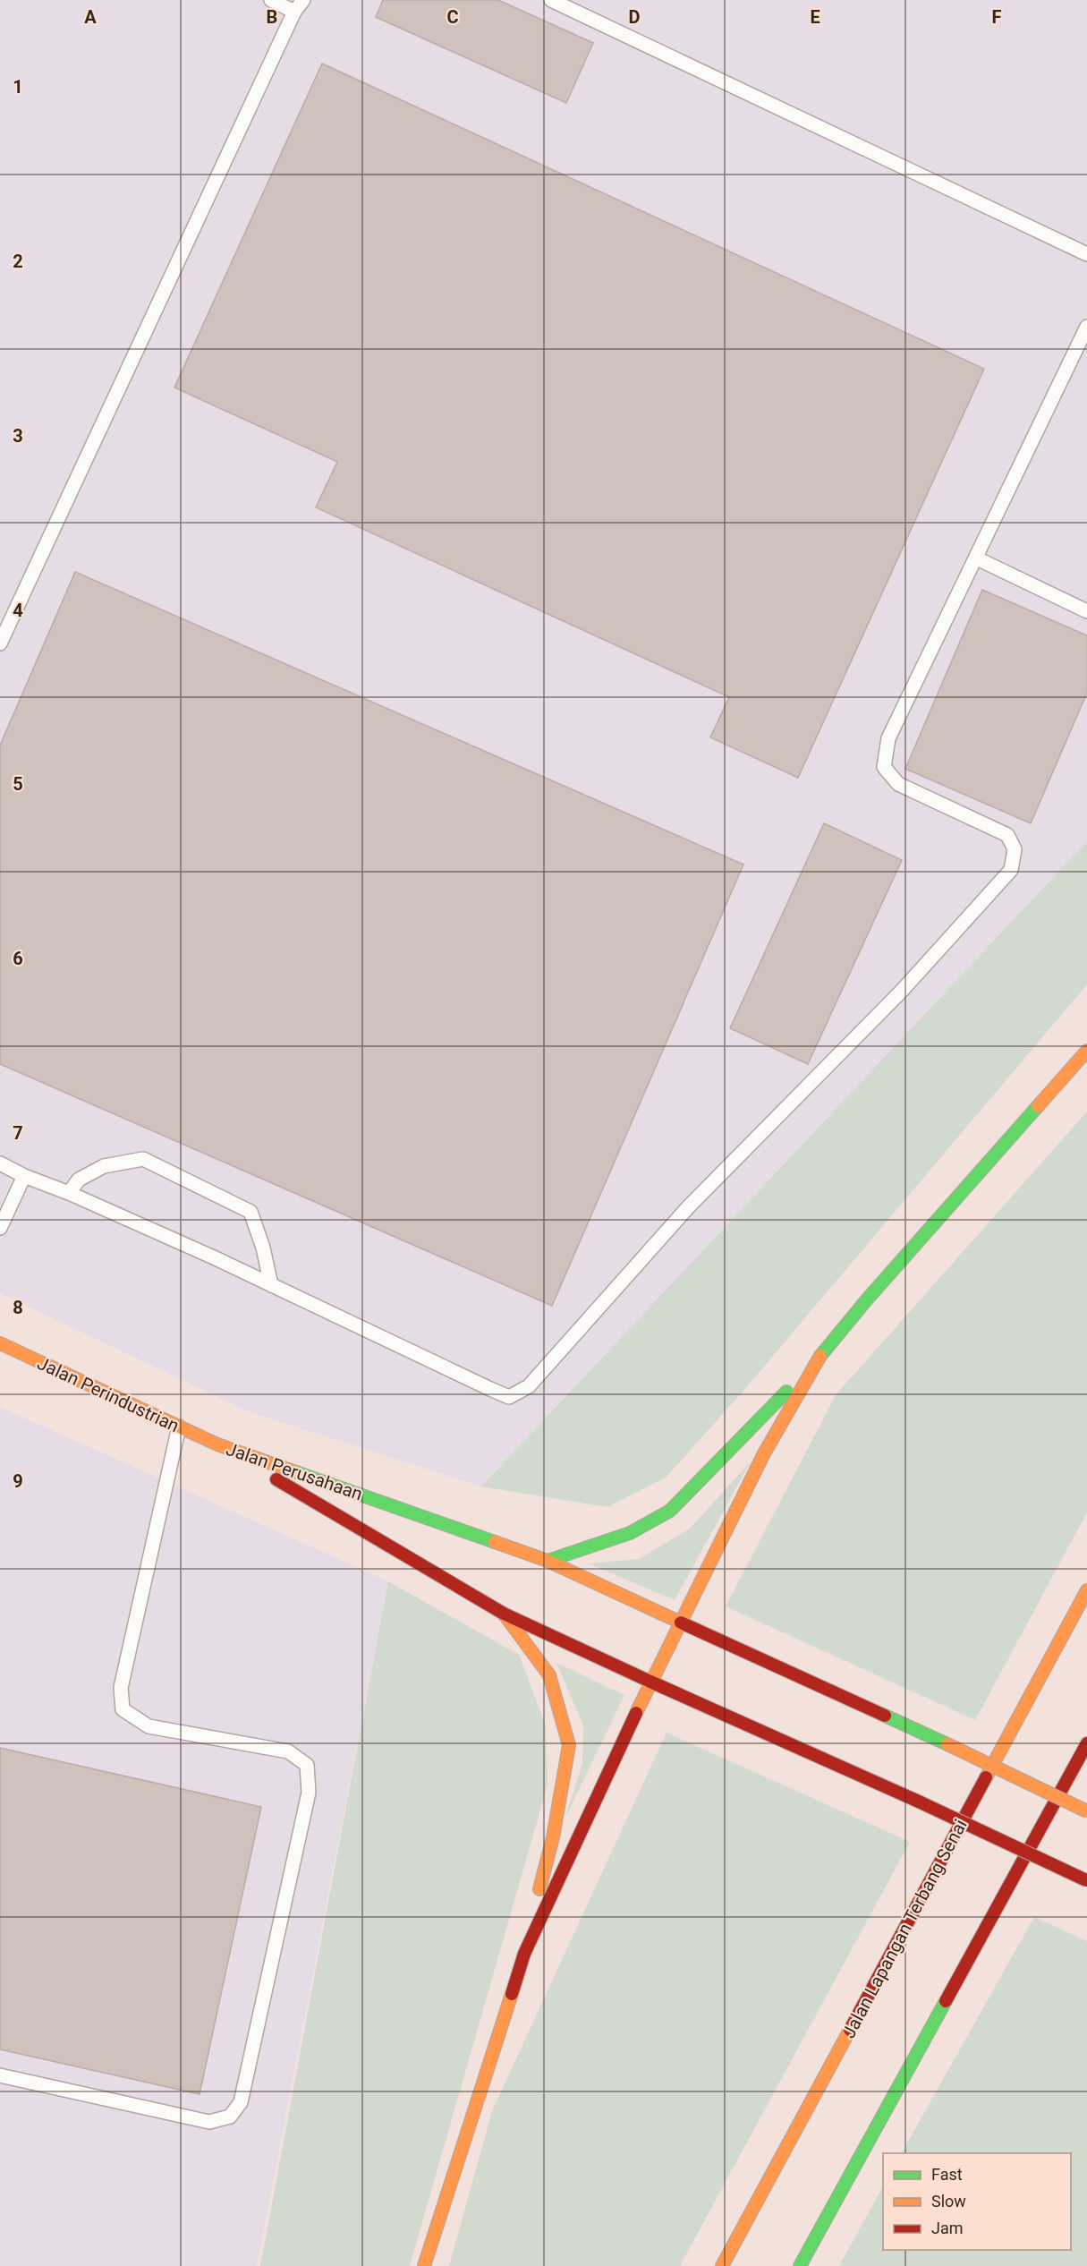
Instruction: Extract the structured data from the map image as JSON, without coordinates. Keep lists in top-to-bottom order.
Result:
{
  "streets": {
    "main road": ["Jalan Perindustrian", "Jalan Perusahaan", "Jalan Lapangan Terbang Senai"]
  },
  "crossings": [
    ["Jalan Perindustrian", "Jalan Perusahaan"]
  ],
  "legend": ["Fast", "Slow", "Jam"],
  "grid": {
    "columns": [
      "A",
      "B",
      "C",
      "D",
      "E",
      "F"
    ],
    "rows": [
      "1",
      "2",
      "3",
      "4",
      "5",
      "6",
      "7",
      "8",
      "9"
    ]
  }
}
